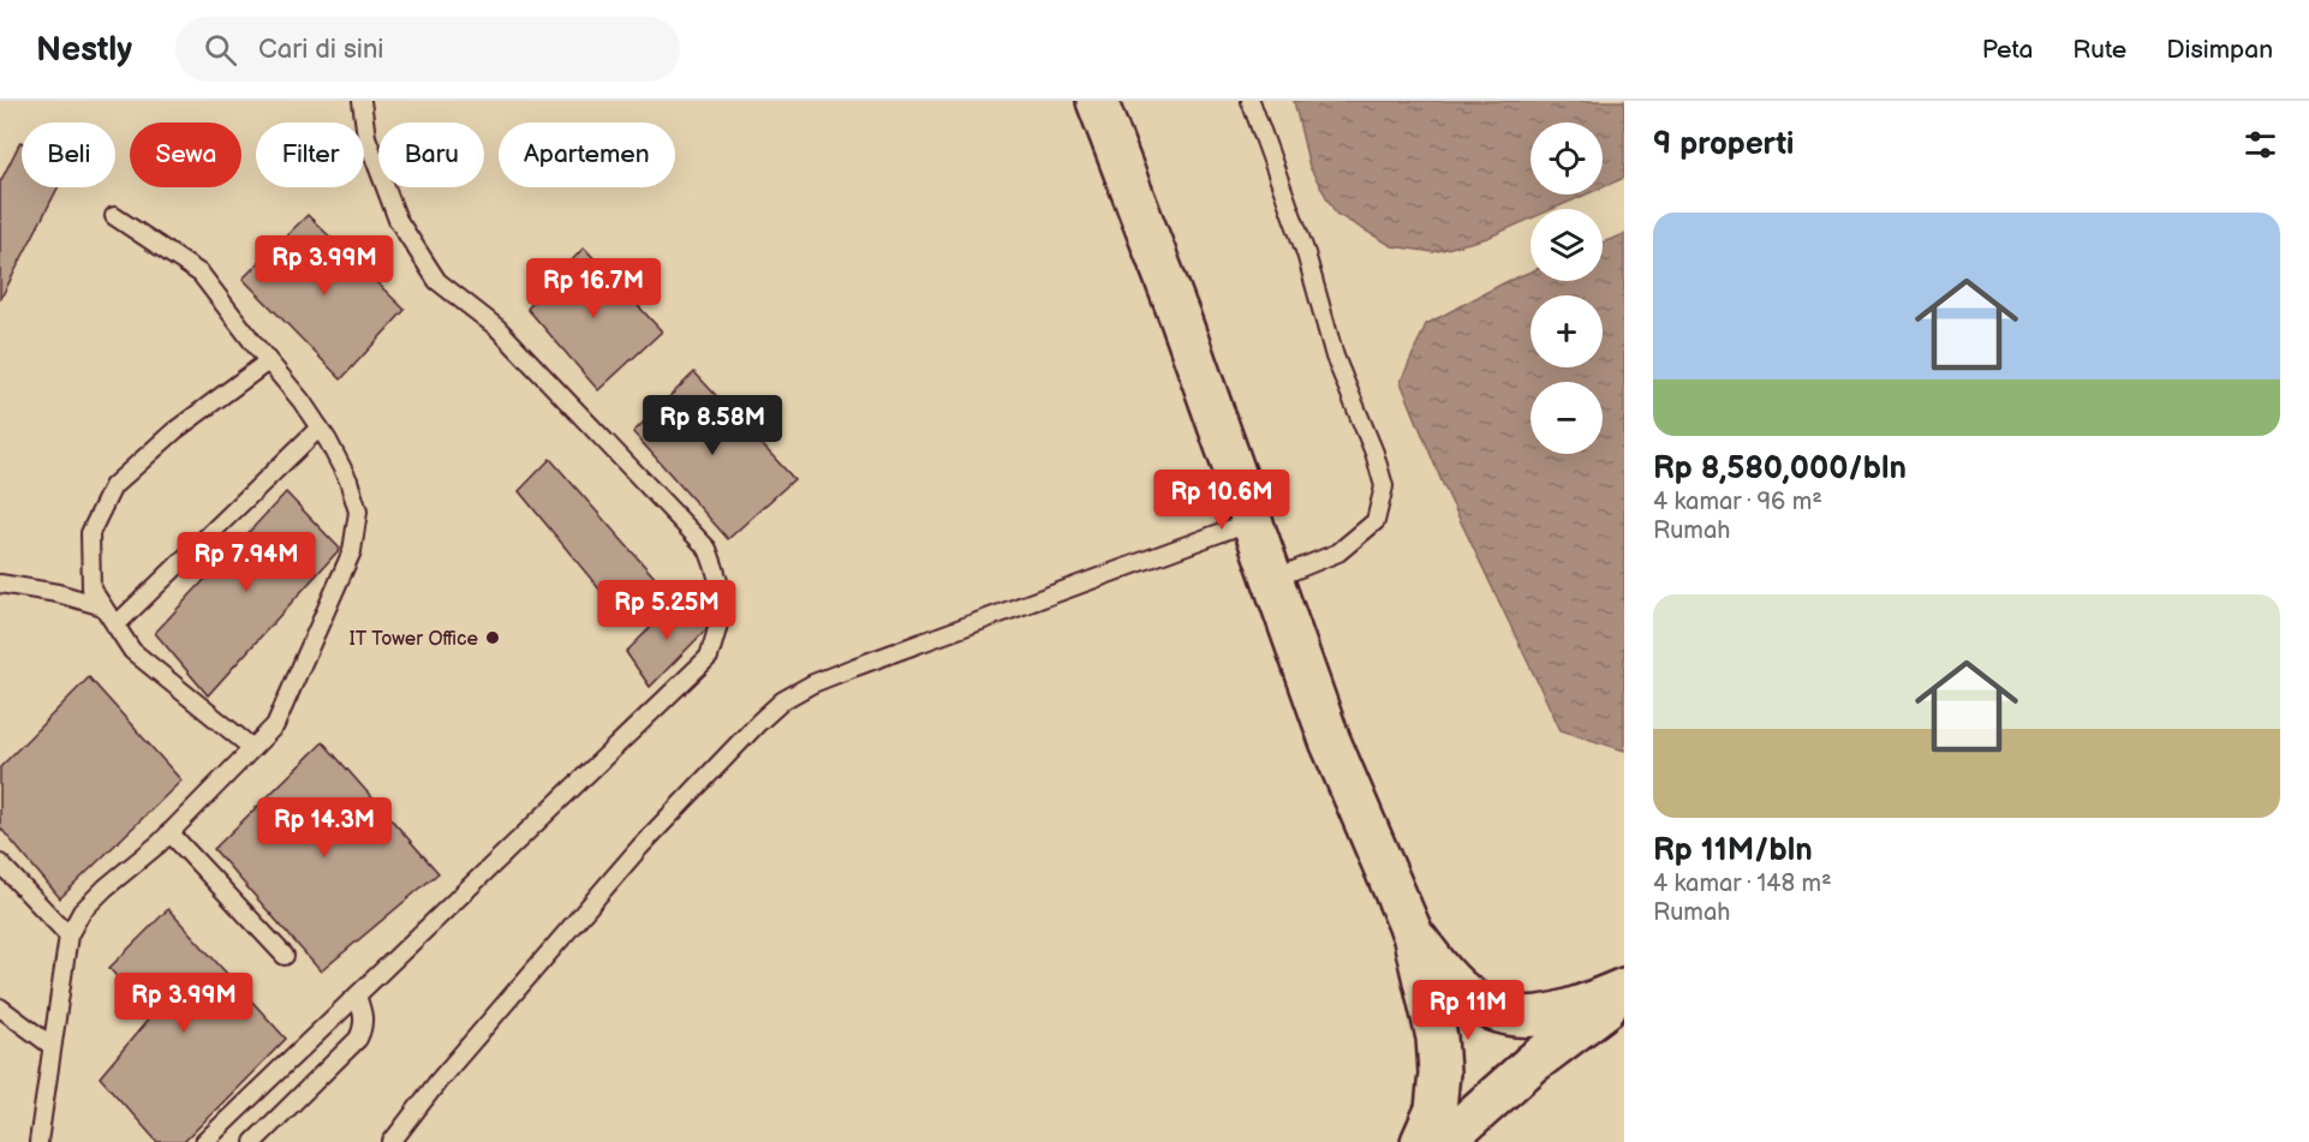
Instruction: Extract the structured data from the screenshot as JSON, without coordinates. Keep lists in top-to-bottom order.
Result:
{
  "places": ["IT Tower Office"],
  "page": {
    "header": "Nestly",
    "search": "Cari di sini",
    "nav": ["Peta", "Rute", "Disimpan"],
    "heading": "9 properti",
    "map_buttons": ["+", "−"],
    "chip": [
      "Beli",
      "Sewa",
      "Filter",
      "Baru",
      "Apartemen"
    ],
    "list": [
      {
        "name": "Rp 8,580,000/bln",
        "note": "4 kamar · 96 m² · Rumah"
      },
      {
        "name": "Rp 11M/bln",
        "note": "4 kamar · 148 m² · Rumah"
      }
    ],
    "price": [
      "Rp 3.99M",
      "Rp 16.7M",
      "Rp 8.58M",
      "Rp 10.6M",
      "Rp 7.94M",
      "Rp 5.25M",
      "Rp 14.3M",
      "Rp 3.99M",
      "Rp 11M"
    ]
  }
}
